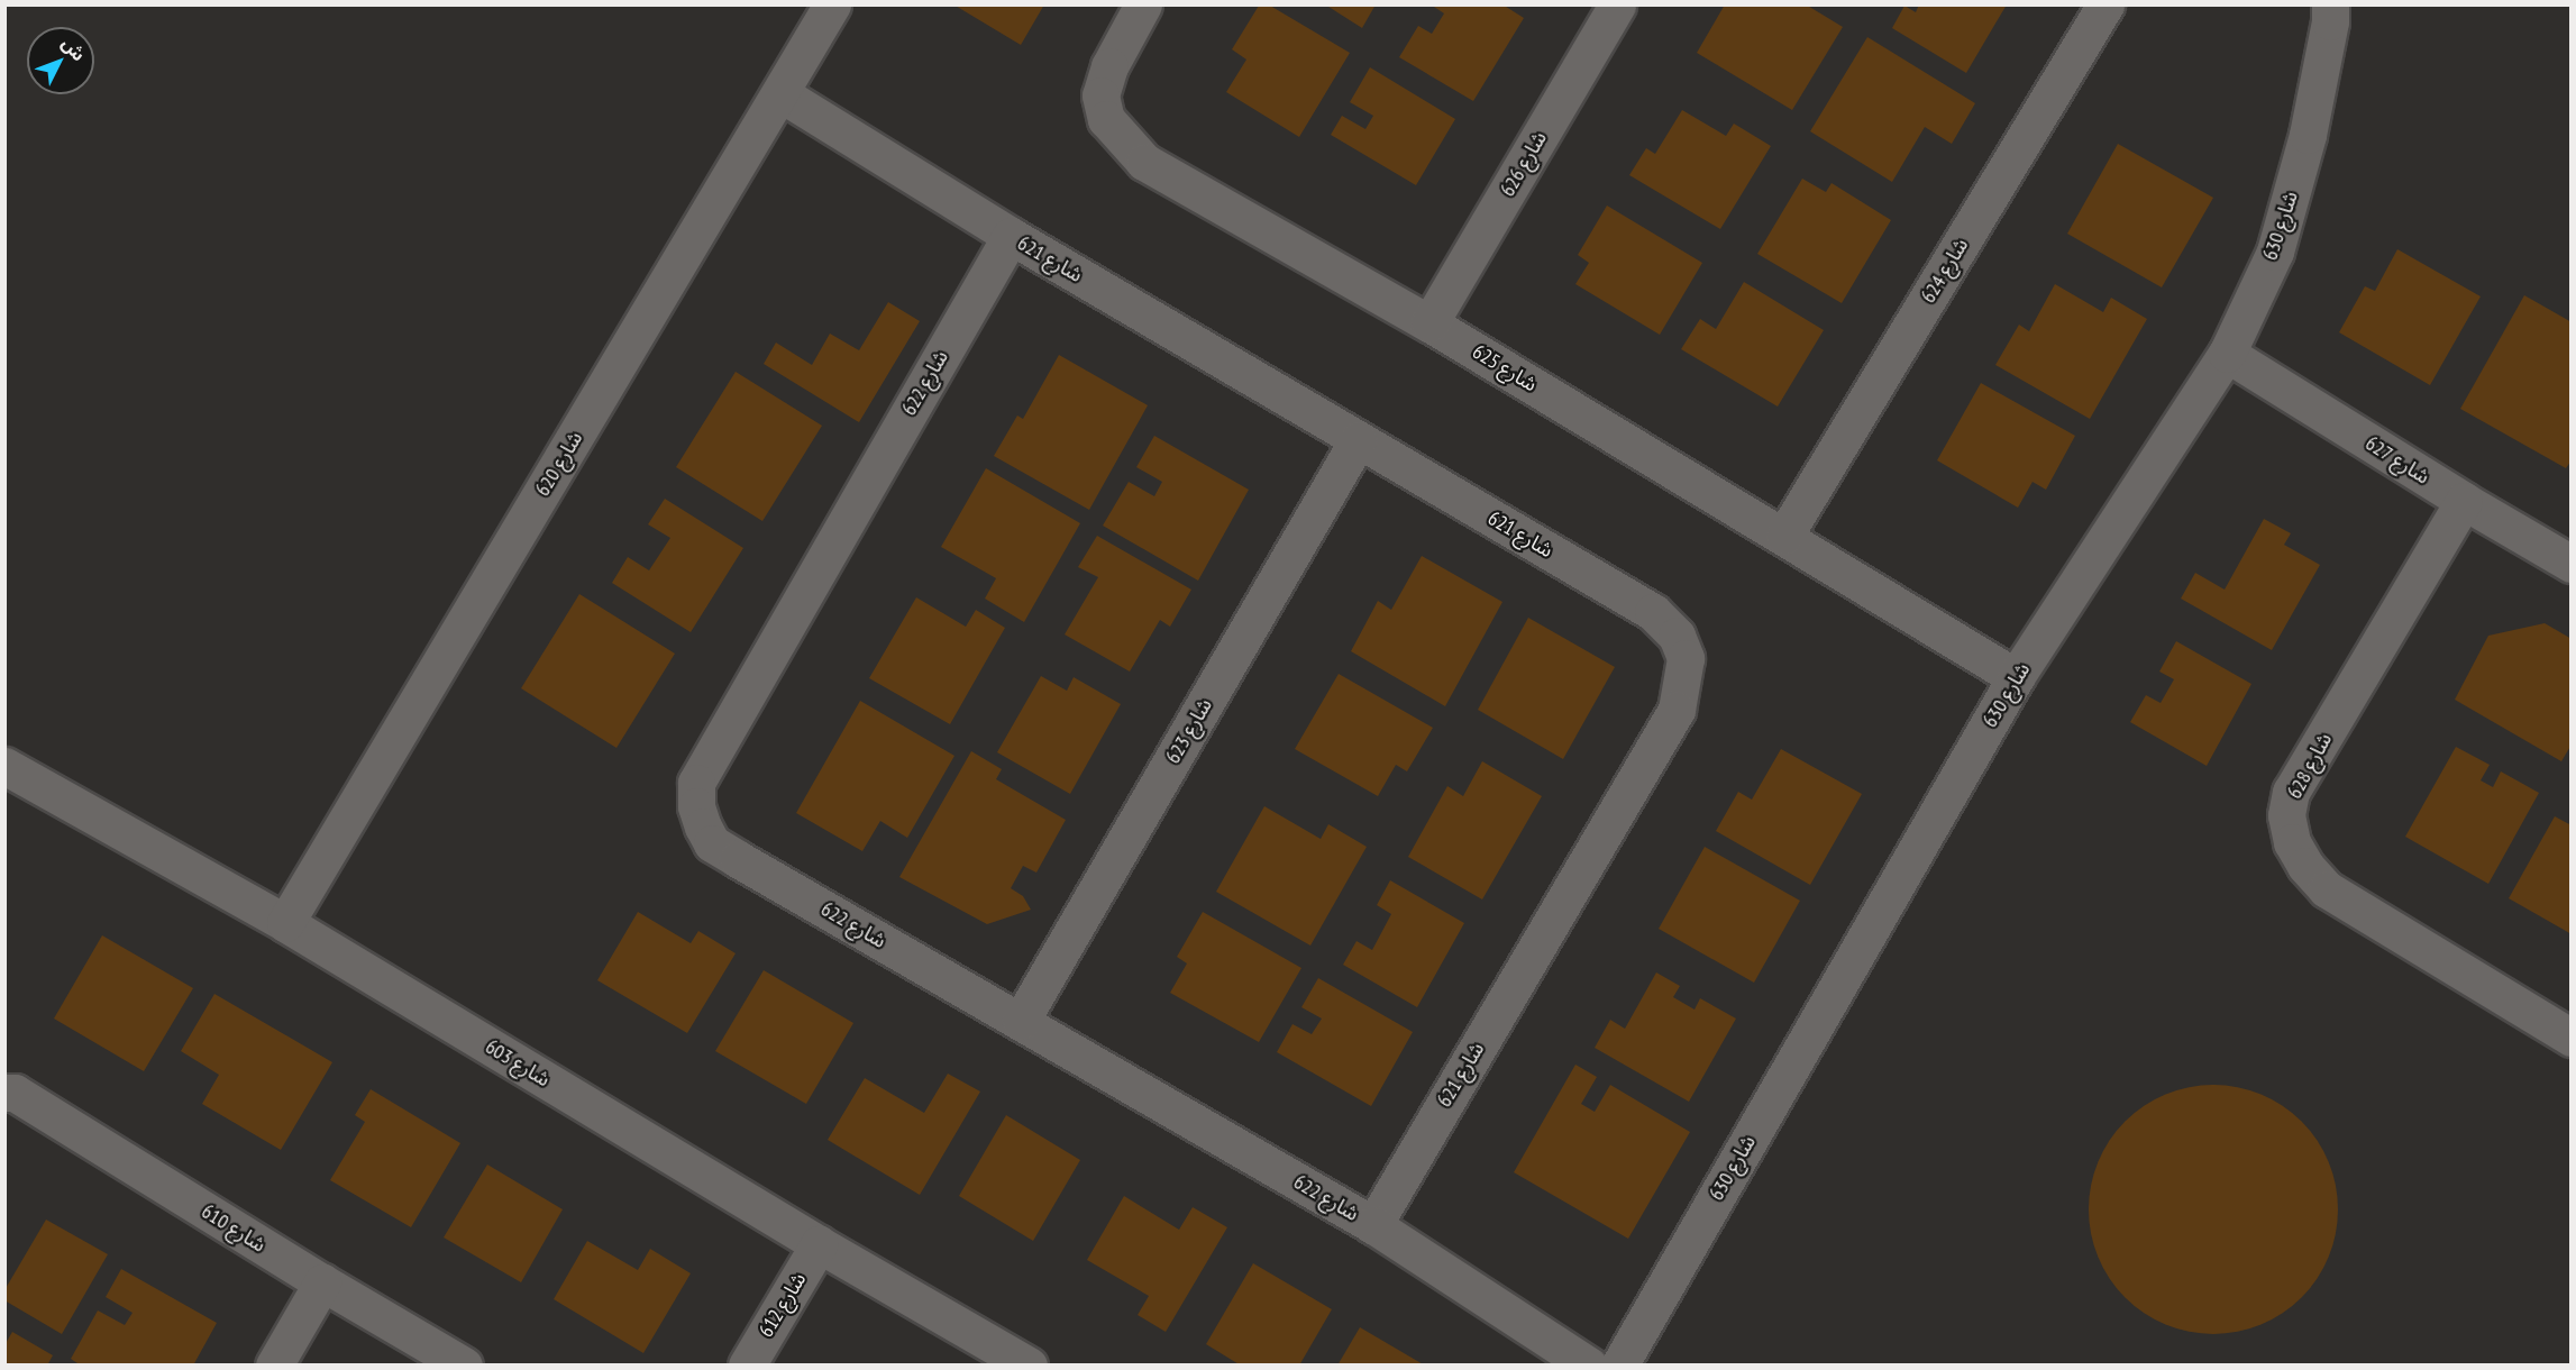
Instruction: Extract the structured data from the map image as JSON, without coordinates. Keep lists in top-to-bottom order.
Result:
{
  "streets": {
    "street": [
      "شارع 626",
      "شارع 630",
      "شارع 621",
      "شارع 624",
      "شارع 625",
      "شارع 622",
      "شارع 627",
      "شارع 620",
      "شارع 623",
      "شارع 628",
      "شارع 603",
      "شارع 610",
      "شارع 612"
    ]
  },
  "crossings": [
    ["شارع 626", "شارع 625"],
    ["شارع 630", "شارع 625"],
    ["شارع 630", "شارع 627"],
    ["شارع 621", "شارع 622"],
    ["شارع 621", "شارع 620"],
    ["شارع 621", "شارع 623"],
    ["شارع 624", "شارع 625"],
    ["شارع 622", "شارع 623"],
    ["شارع 627", "شارع 628"],
    ["شارع 620", "شارع 603"],
    ["شارع 603", "شارع 612"]
  ],
  "north": "top right"
}
